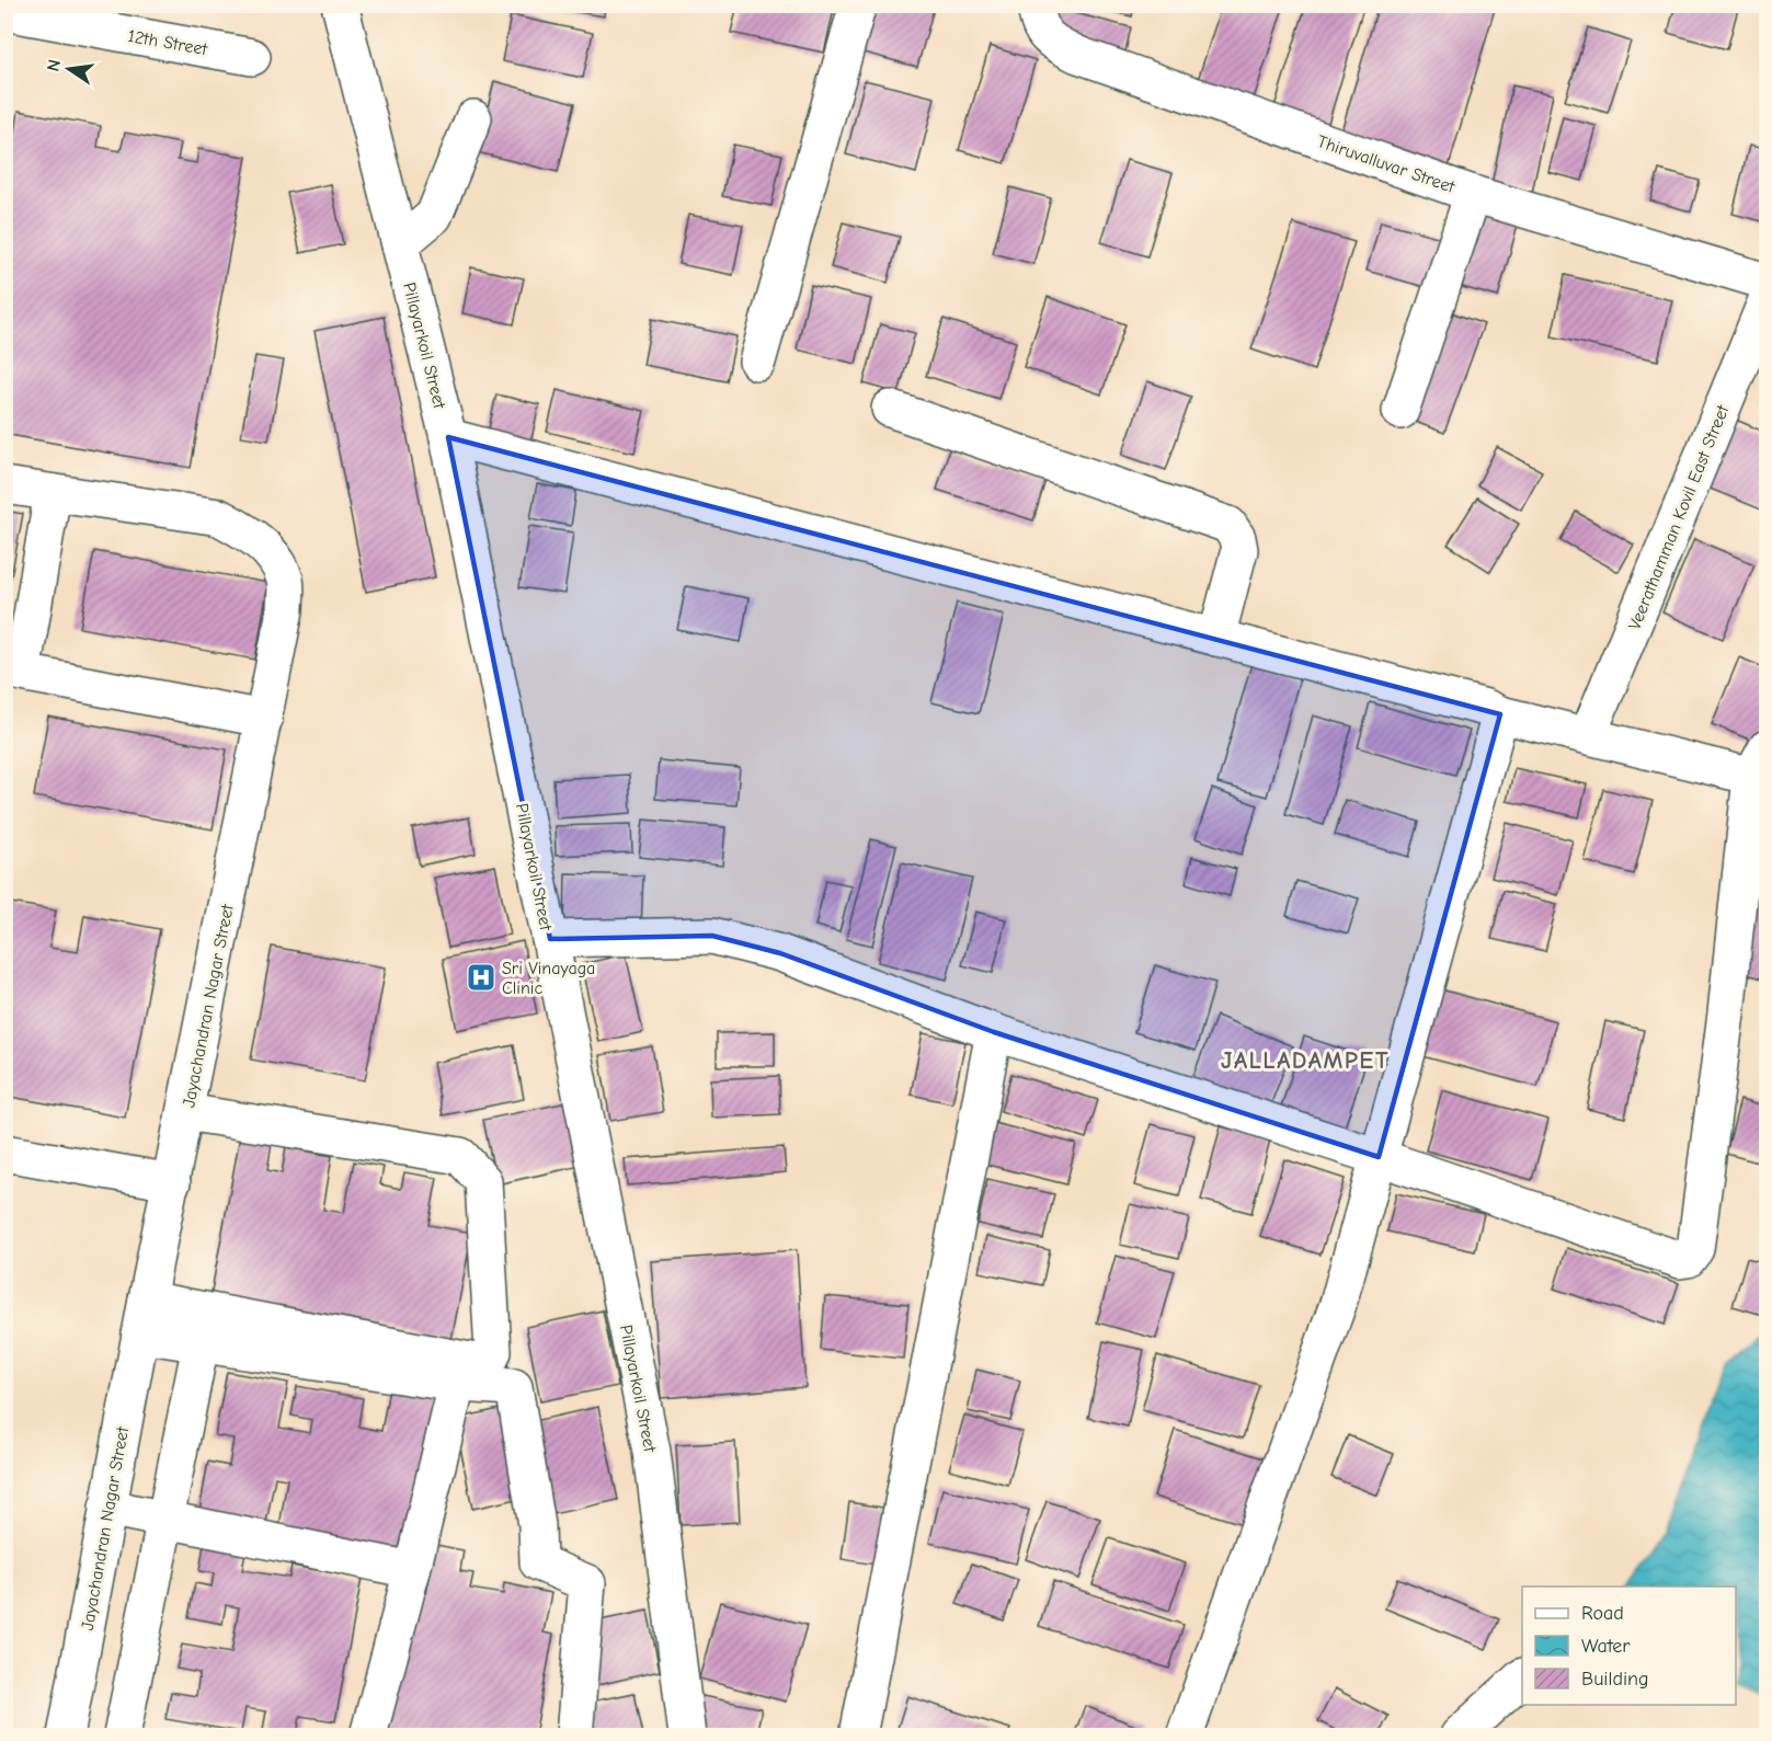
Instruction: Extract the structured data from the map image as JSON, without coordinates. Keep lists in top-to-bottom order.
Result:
{
  "streets": {
    "street": [
      "12th Street",
      "Thiruvalluvar Street",
      "Pillayarkoil Street",
      "Veerathamman Kovil East Street",
      "Jayachandran Nagar Street"
    ]
  },
  "districts": ["JALLADAMPET"],
  "places": {
    "hospital": ["Sri Vinayaga Clinic"]
  },
  "legend": ["Road", "Water", "Building"],
  "north": "left"
}
